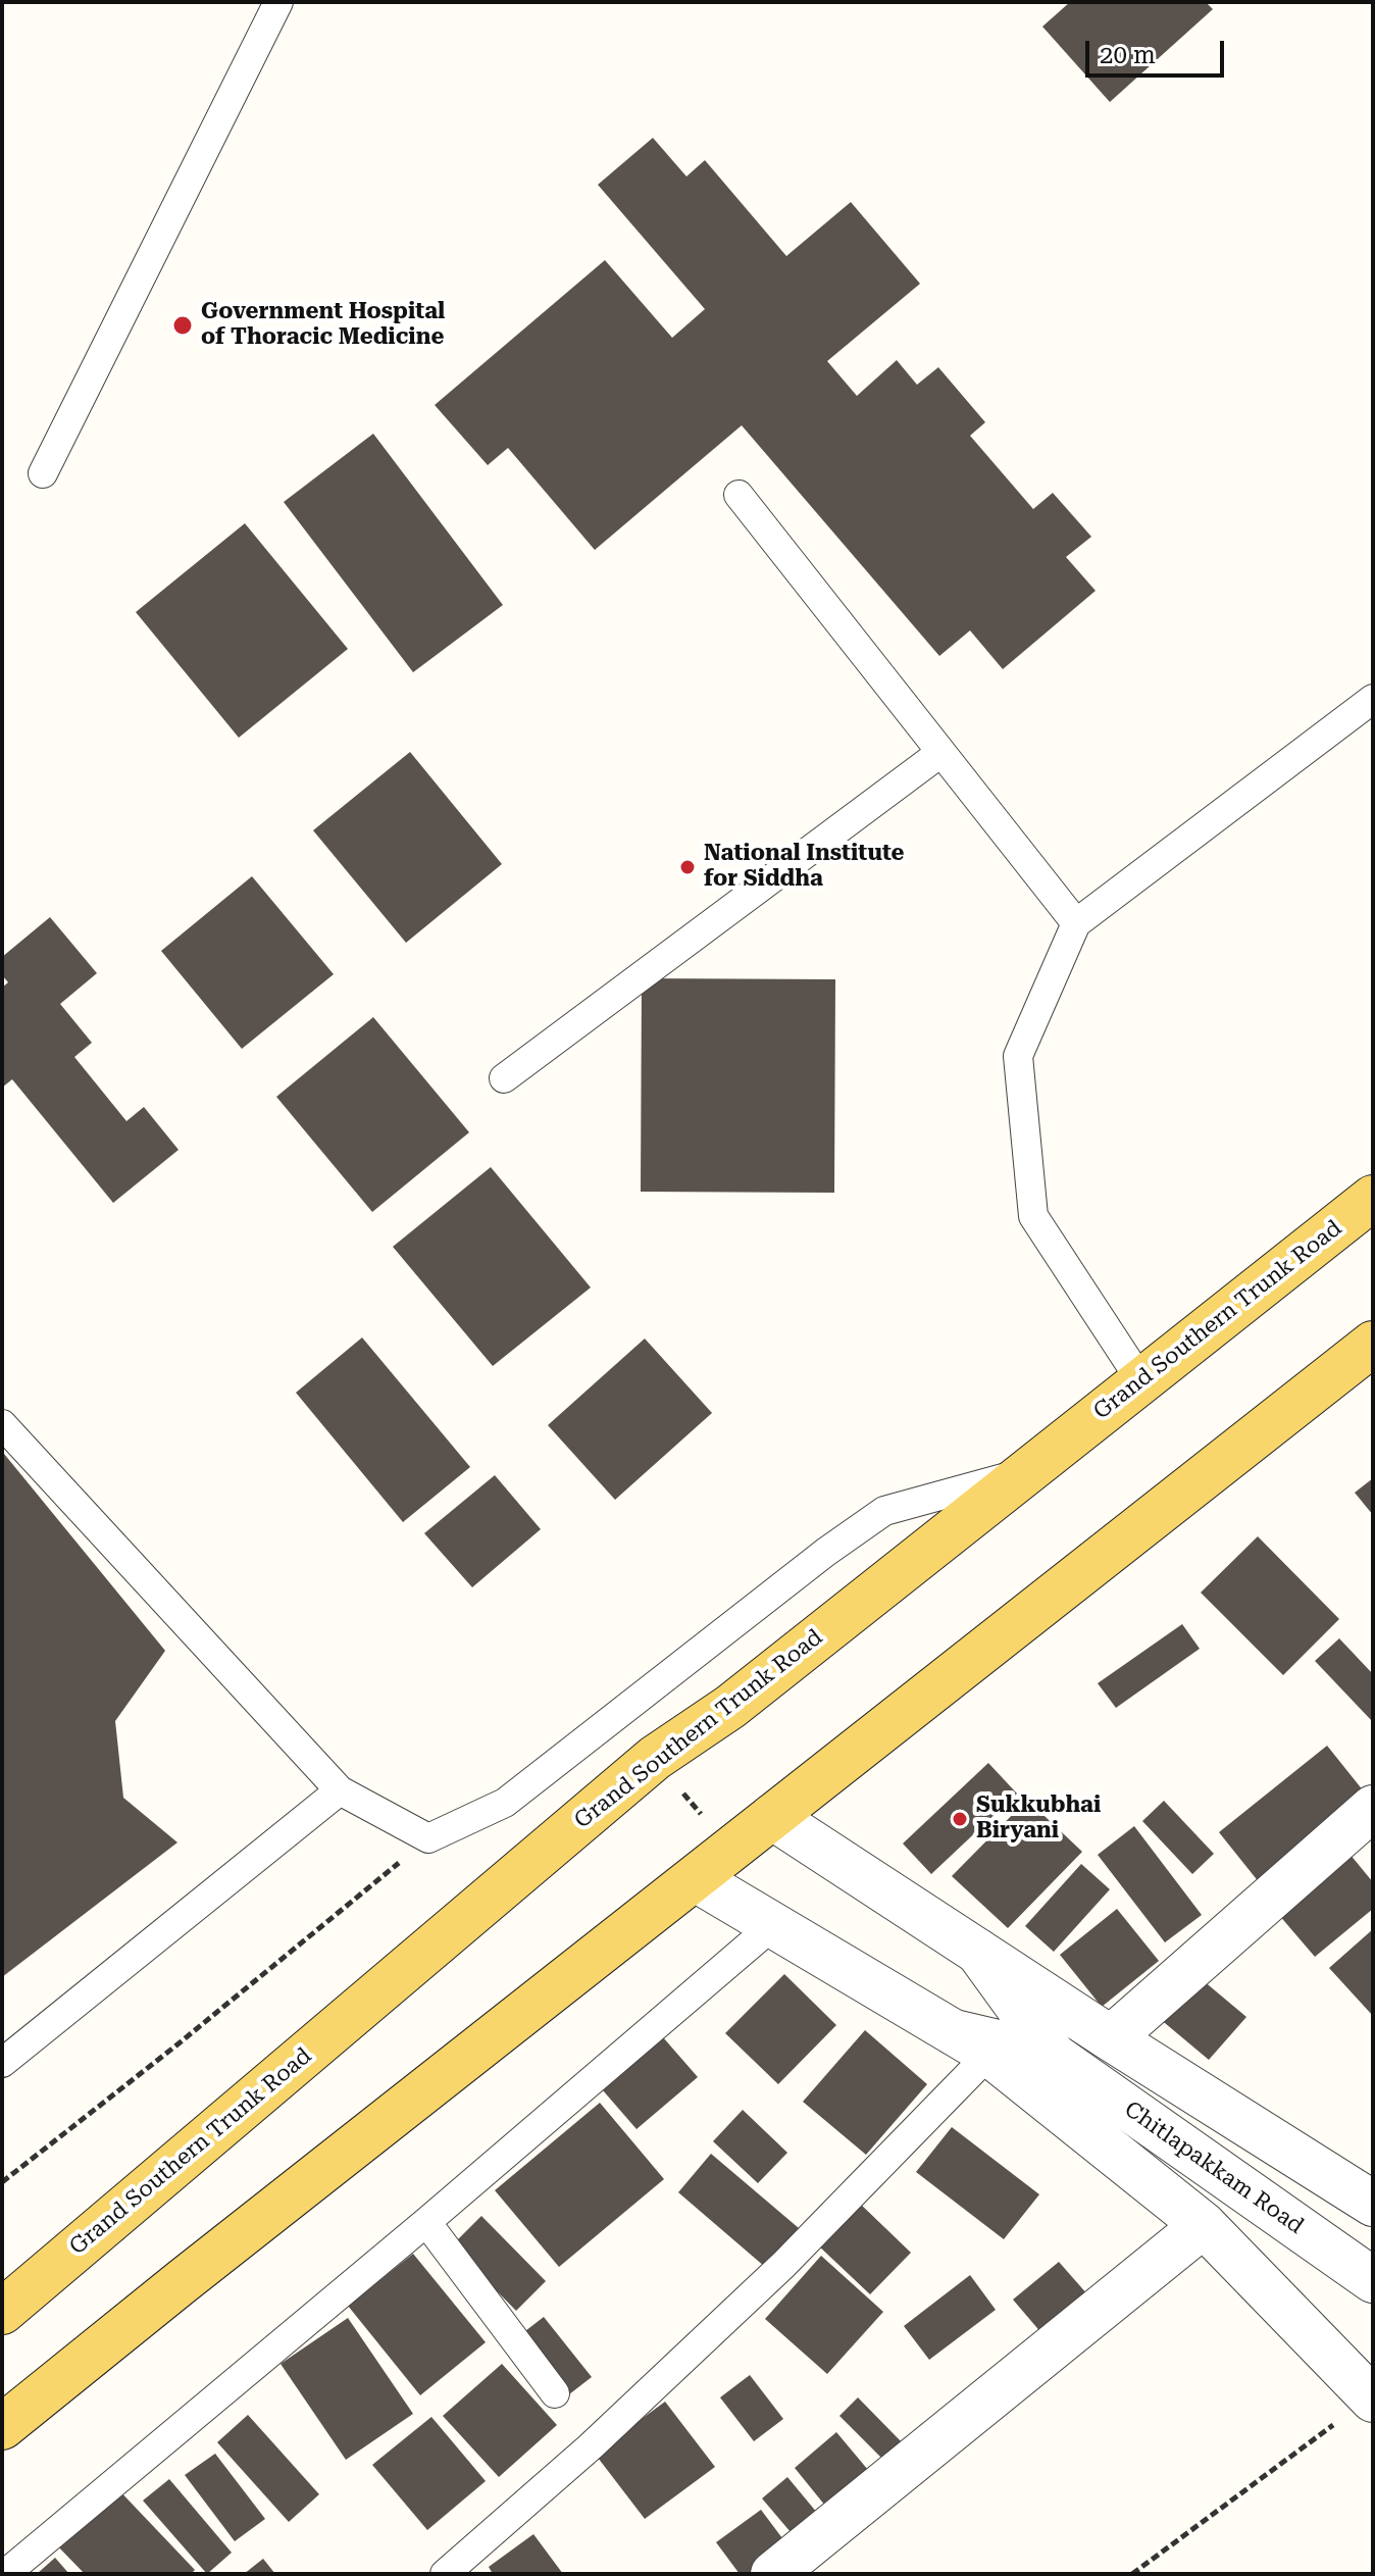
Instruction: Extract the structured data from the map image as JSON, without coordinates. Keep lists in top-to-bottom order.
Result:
{
  "streets": {
    "main road": ["Grand Southern Trunk Road"],
    "street": ["Chitlapakkam Road"]
  },
  "places": ["Government Hospital of Thoracic Medicine", "National Institute for Siddha", "Sukkubhai Biryani"],
  "scale_bar": "20 m"
}
